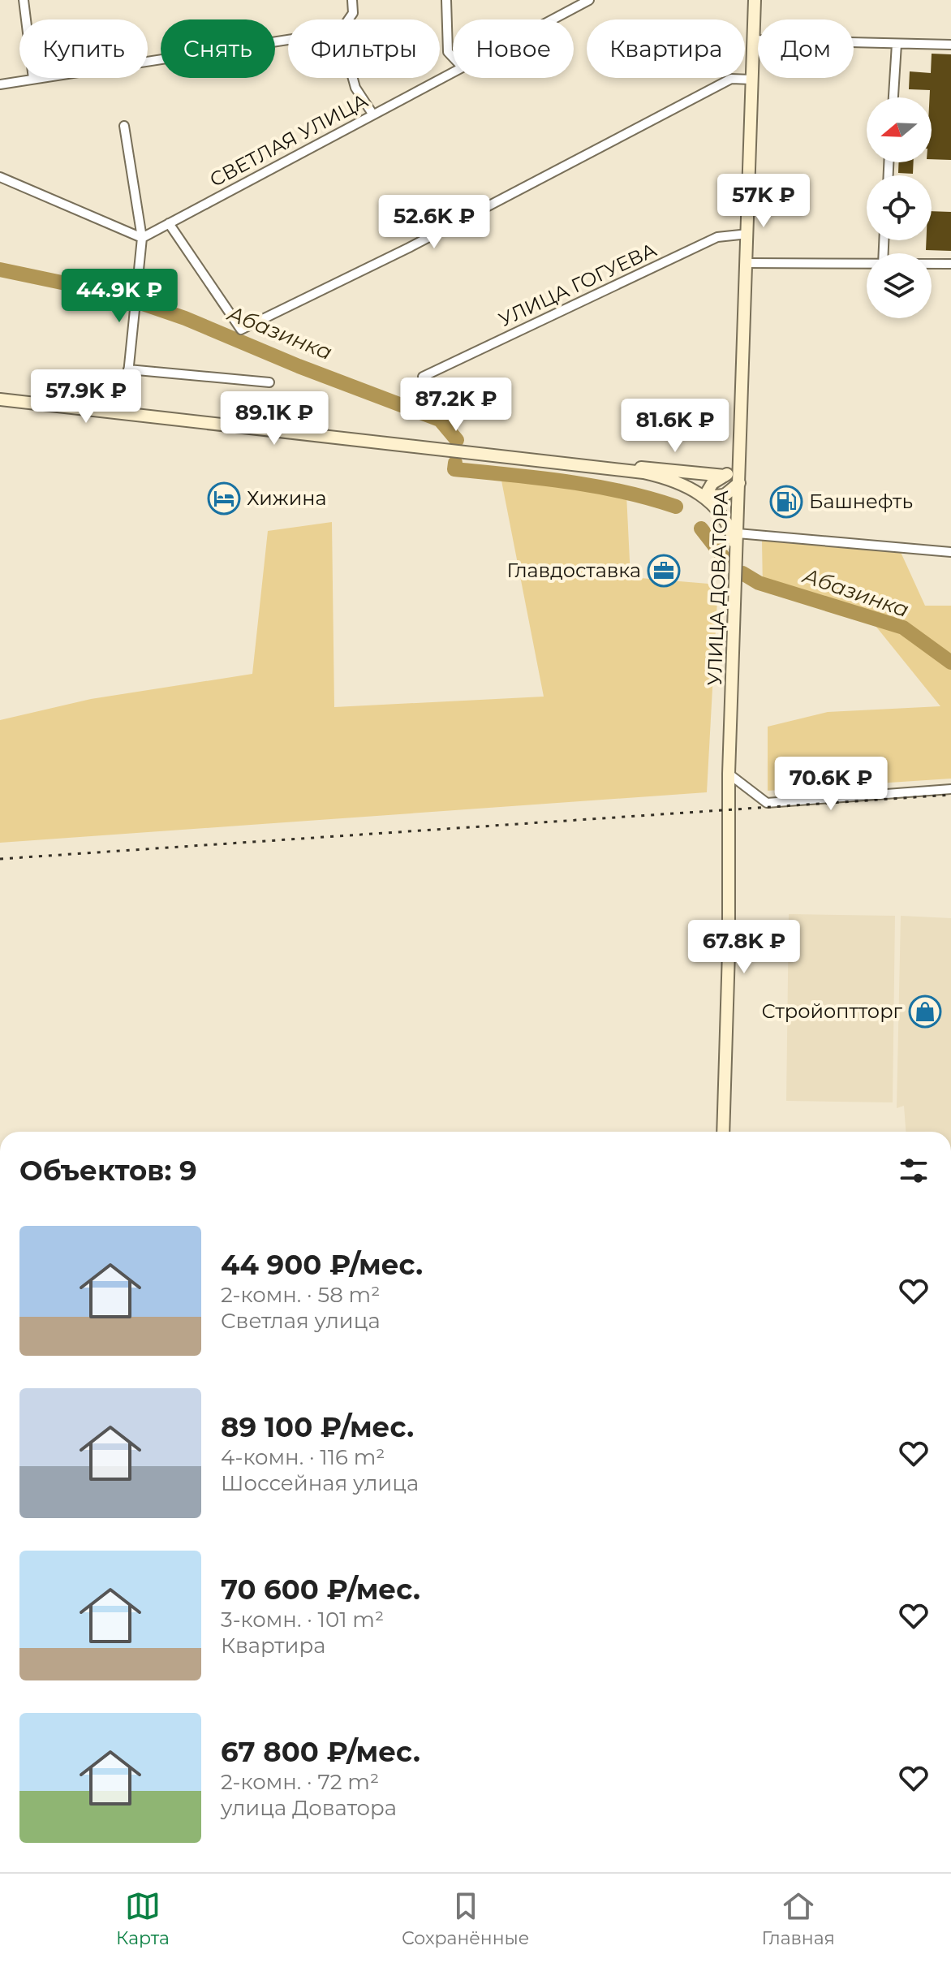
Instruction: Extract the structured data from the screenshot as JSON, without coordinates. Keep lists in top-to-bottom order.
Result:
{
  "streets": {
    "main road": ["УЛИЦА ДОВАТОРА"],
    "street": ["СВЕТЛАЯ УЛИЦА", "УЛИЦА ГОГУЕВА"]
  },
  "crossings": [
    ["УЛИЦА ГОГУЕВА", "УЛИЦА ДОВАТОРА"]
  ],
  "water": ["Абазинка"],
  "places": {
    "hotel": ["Хижина"],
    "fuel station": ["Башнефть"],
    "office": ["Главдоставка"],
    "shop": ["Стройоптторг"]
  },
  "north": "left",
  "page": {
    "chip": [
      "Купить",
      "Снять",
      "Фильтры",
      "Новое",
      "Квартира",
      "Дом"
    ],
    "price": [
      "57K ₽",
      "52.6K ₽",
      "44.9K ₽",
      "57.9K ₽",
      "87.2K ₽",
      "89.1K ₽",
      "81.6K ₽",
      "70.6K ₽",
      "67.8K ₽"
    ],
    "heading": "Объектов: 9",
    "list": [
      {
        "name": "44 900 ₽/мес.",
        "note": "2-комн. · 58 m² · Светлая улица"
      },
      {
        "name": "89 100 ₽/мес.",
        "note": "4-комн. · 116 m² · Шоссейная улица"
      },
      {
        "name": "70 600 ₽/мес.",
        "note": "3-комн. · 101 m² · Квартира"
      },
      {
        "name": "67 800 ₽/мес.",
        "note": "2-комн. · 72 m² · улица Доватора"
      }
    ],
    "tabs": ["Карта", "Сохранённые", "Главная"]
  }
}
